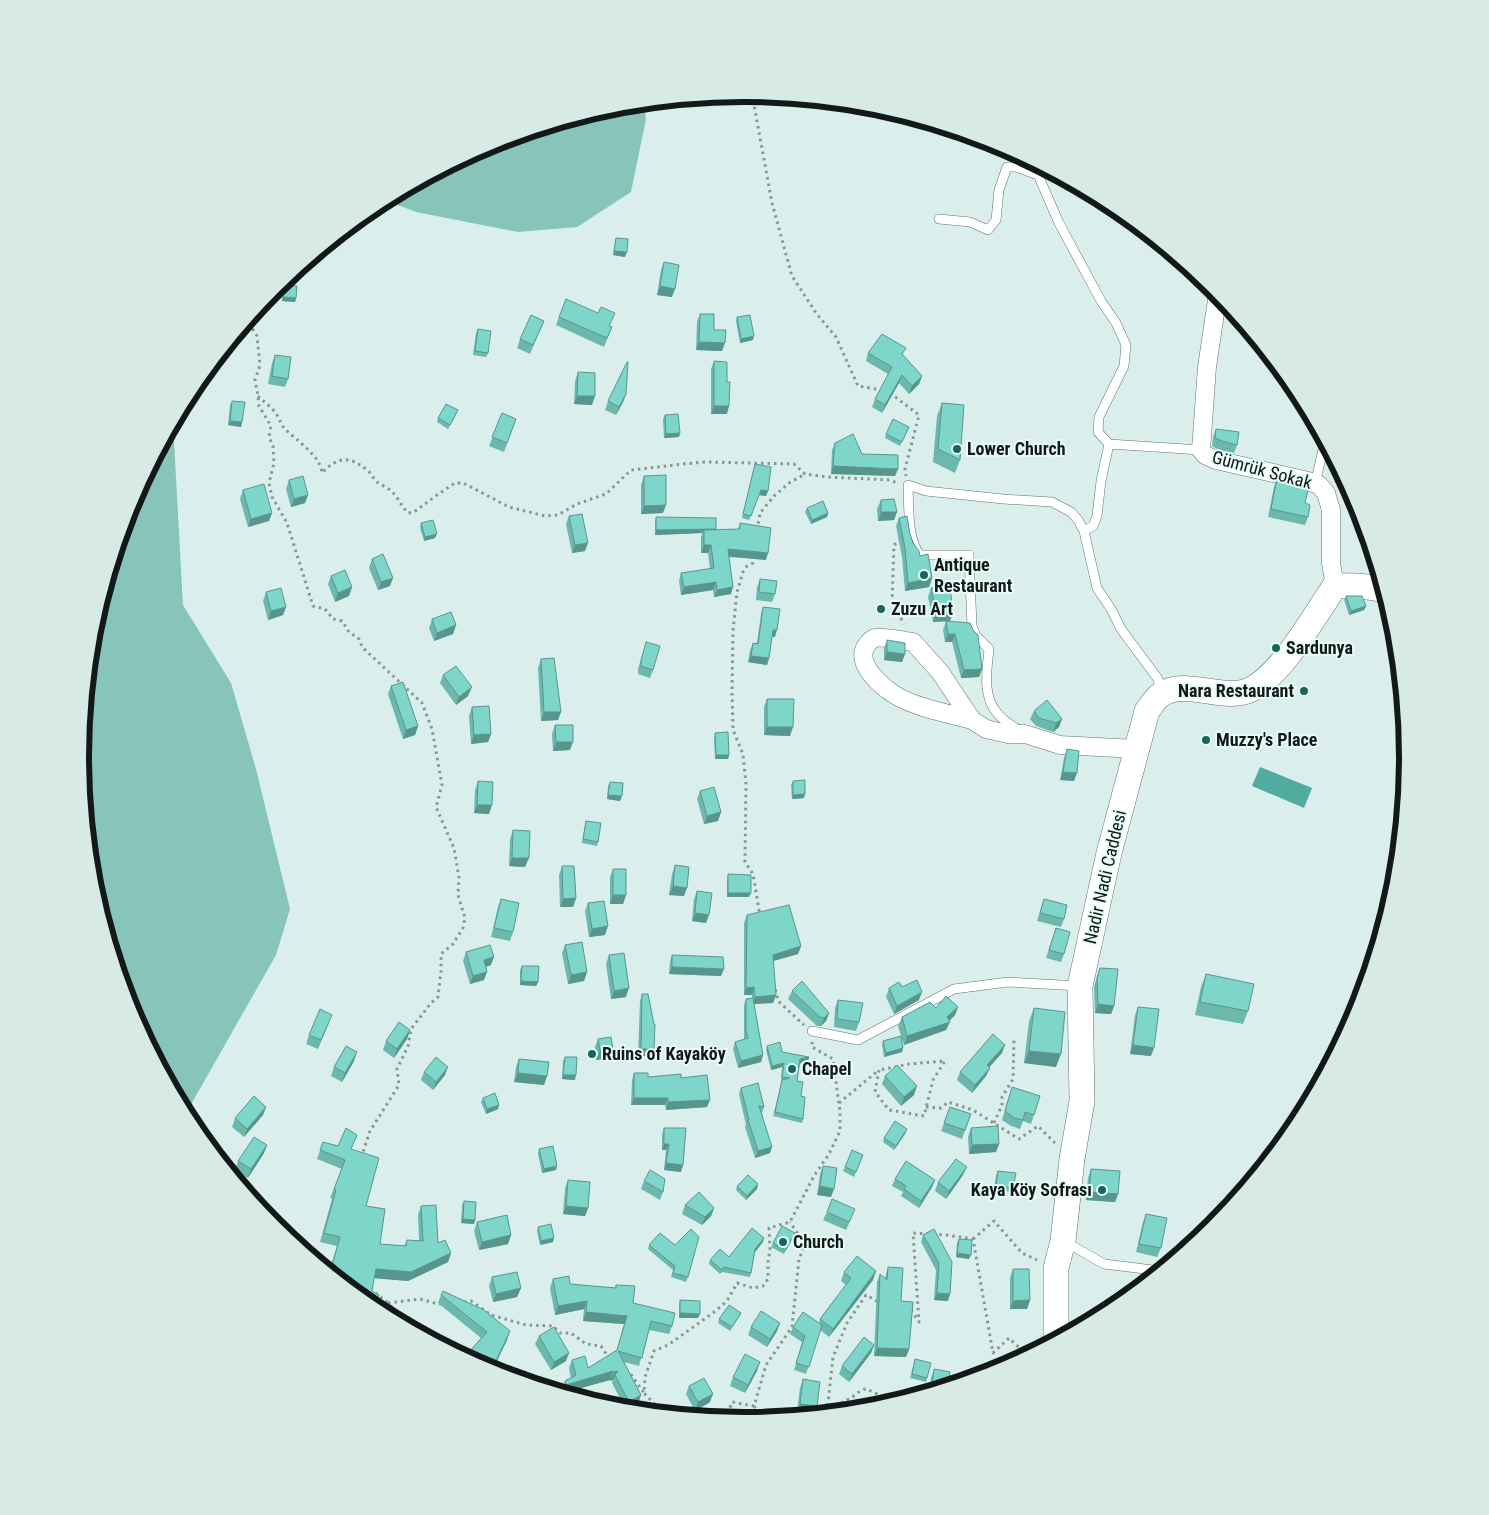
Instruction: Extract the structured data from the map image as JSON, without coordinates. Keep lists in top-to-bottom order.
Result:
{
  "streets": {
    "street": ["Gümrük Sokak", "Nadir Nadi Caddesi"]
  },
  "places": [
    "Lower Church",
    "Antique Restaurant",
    "Zuzu Art",
    "Sardunya",
    "Nara Restaurant",
    "Muzzy's Place",
    "Ruins of Kayaköy",
    "Chapel",
    "Kaya Köy Sofrası",
    "Church"
  ]
}
